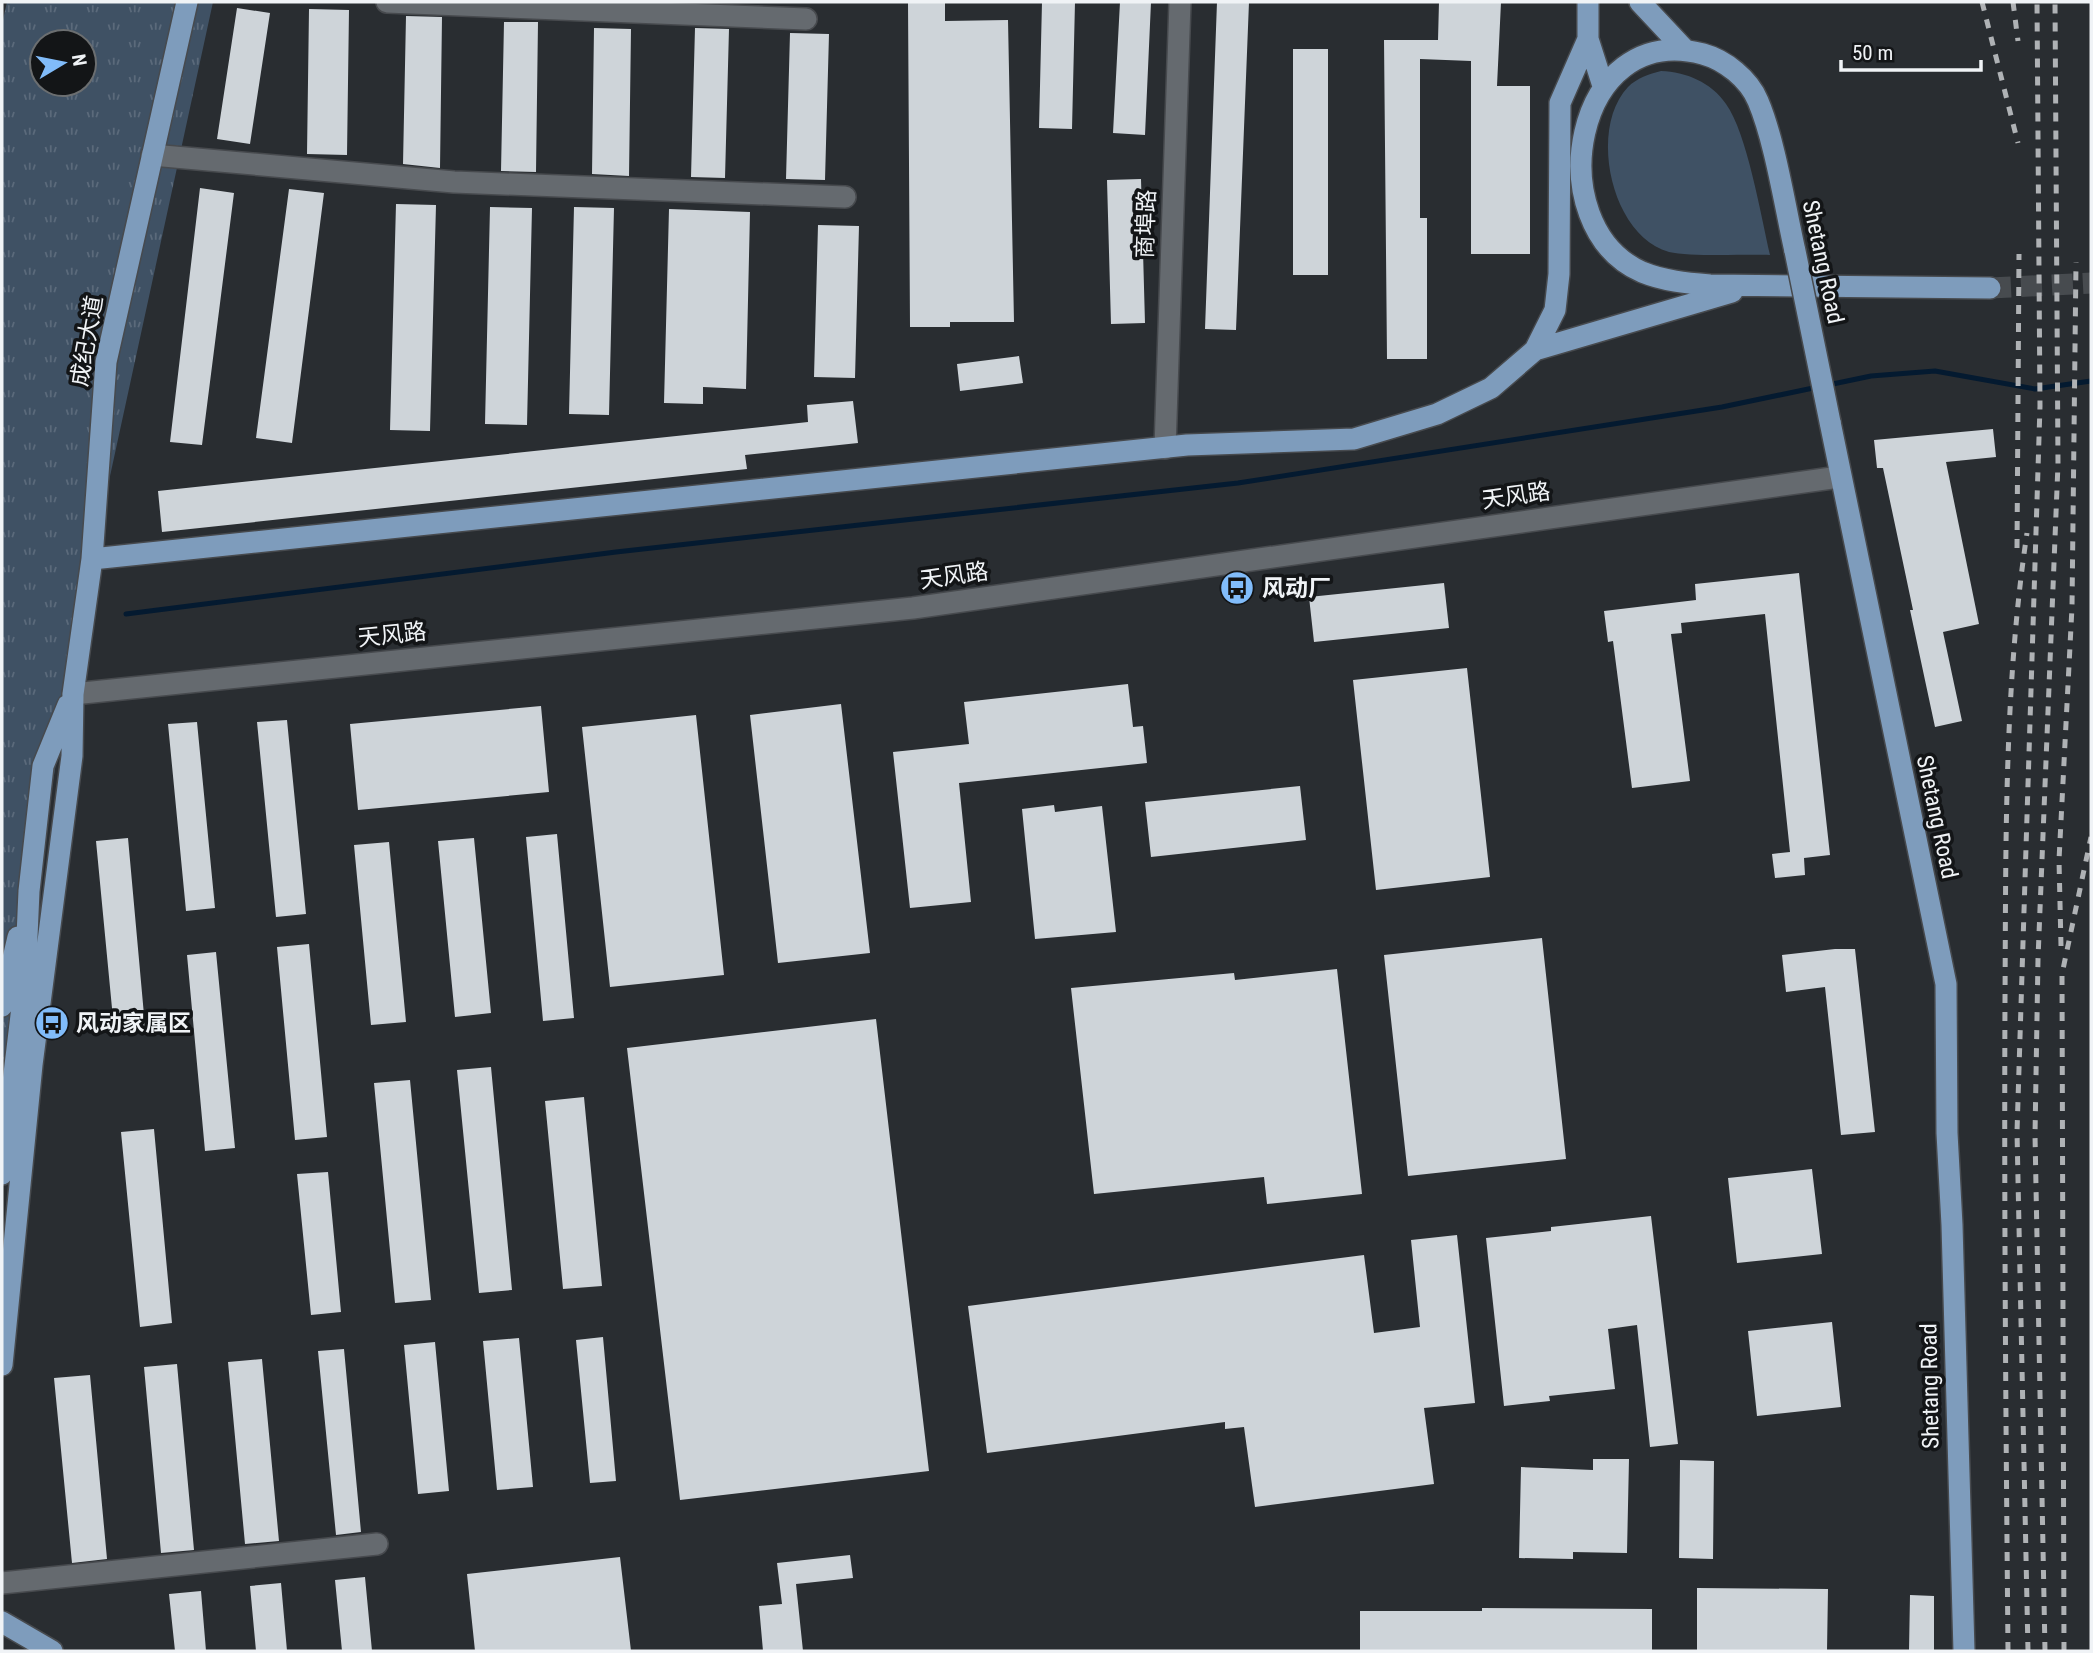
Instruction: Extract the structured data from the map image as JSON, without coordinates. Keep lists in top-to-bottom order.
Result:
{
  "streets": {
    "main road": ["Shetang Road", "成纪大道"],
    "street": ["商埠路", "天风路"]
  },
  "crossings": [
    ["Shetang Road", "天风路"],
    ["成纪大道", "天风路"]
  ],
  "places": {
    "bus stop": ["风动厂", "风动家属区"]
  },
  "scale_bar": "50 m",
  "north": "right"
}
